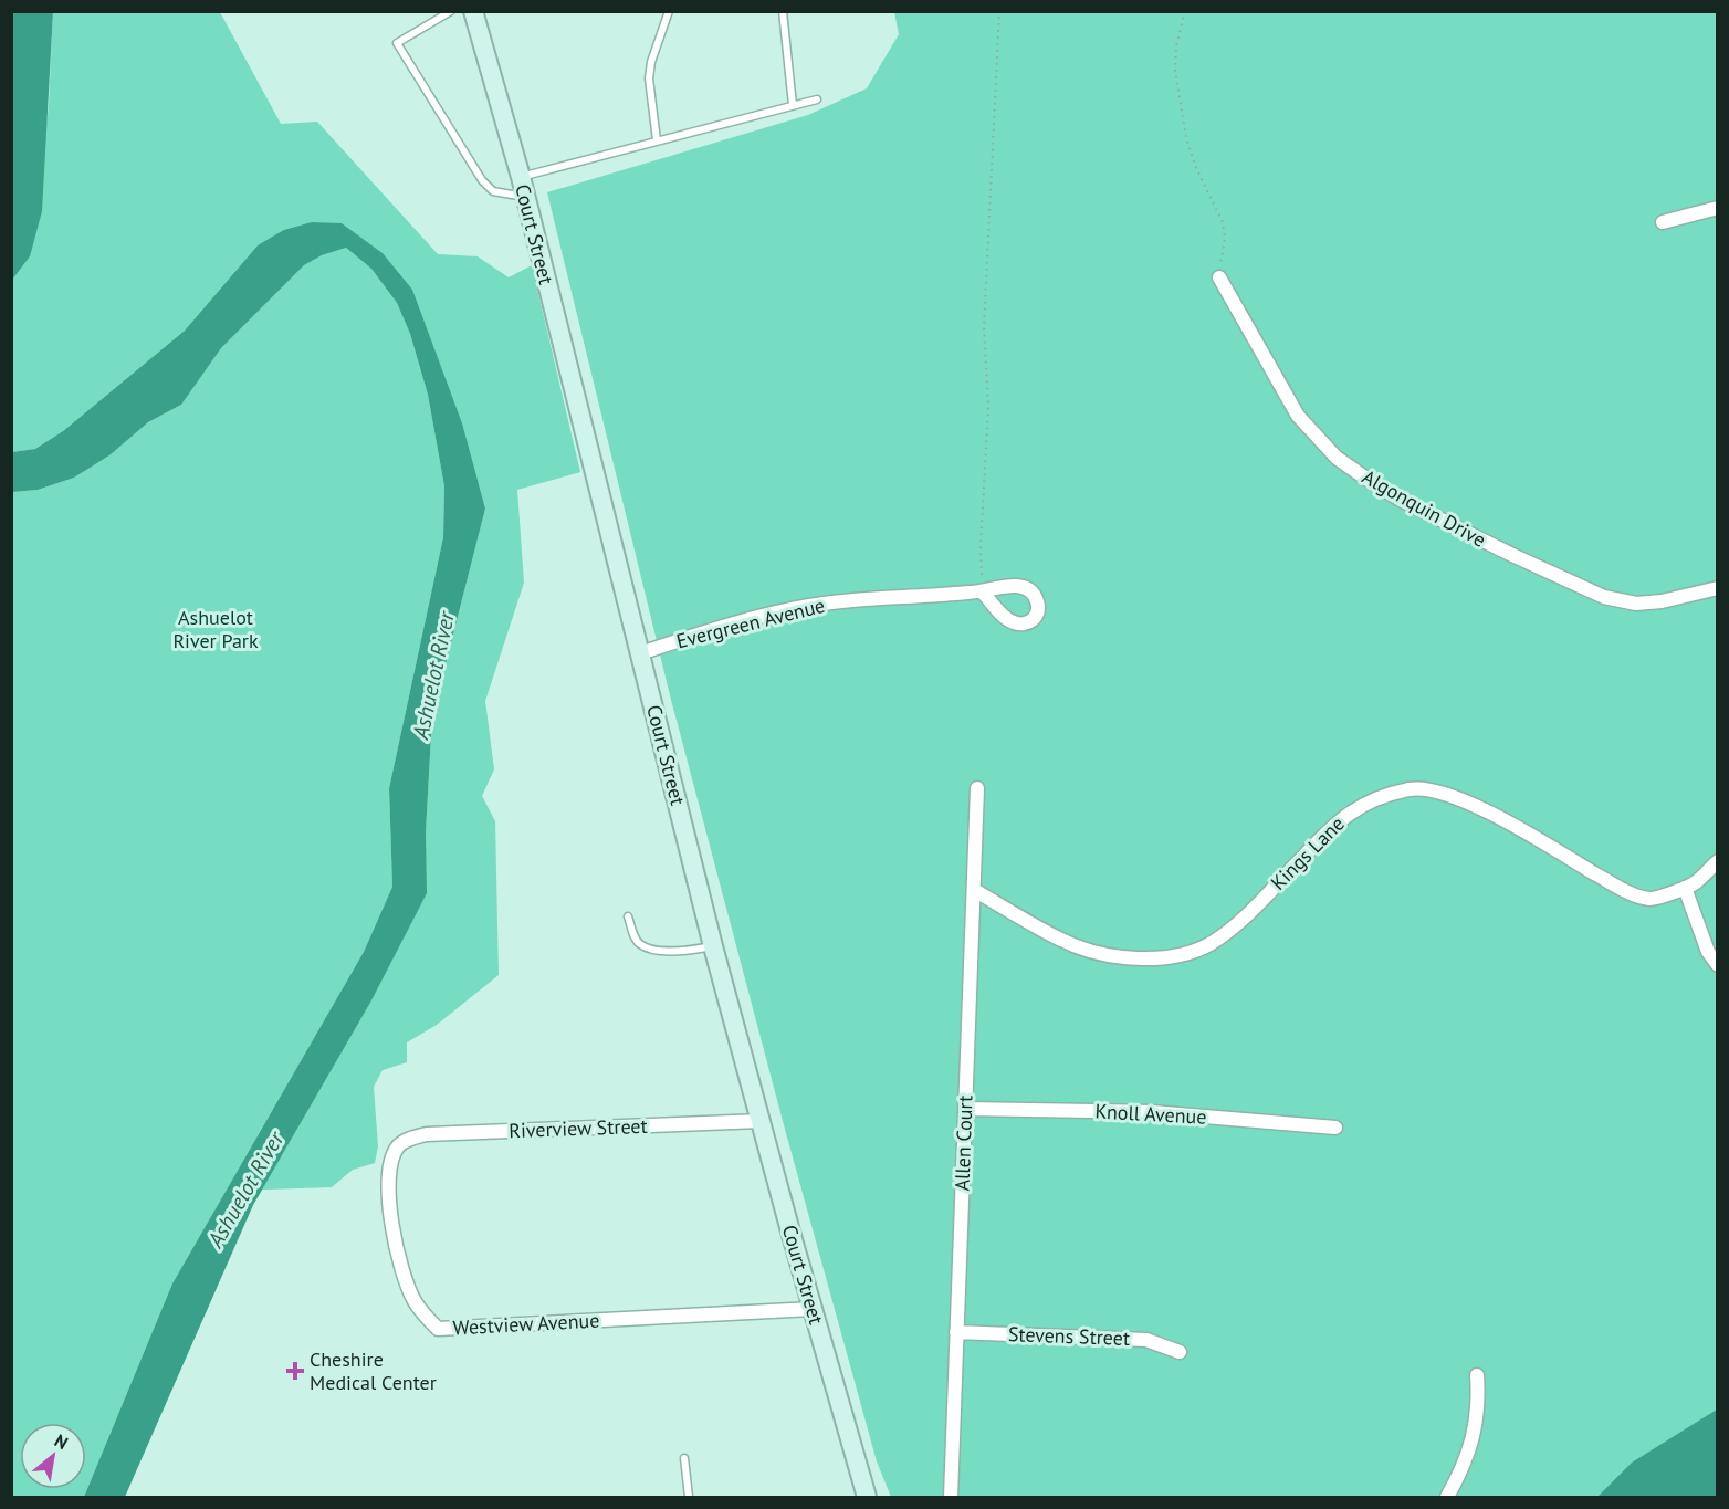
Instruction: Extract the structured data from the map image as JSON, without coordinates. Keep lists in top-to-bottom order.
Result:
{
  "streets": {
    "main road": ["Court Street"],
    "street": [
      "Algonquin Drive",
      "Evergreen Avenue",
      "Kings Lane",
      "Knoll Avenue",
      "Riverview Street",
      "Allen Court",
      "Westview Avenue",
      "Stevens Street"
    ]
  },
  "crossings": [
    ["Court Street", "Evergreen Avenue"],
    ["Court Street", "Riverview Street"],
    ["Court Street", "Westview Avenue"],
    ["Kings Lane", "Allen Court"],
    ["Knoll Avenue", "Allen Court"],
    ["Riverview Street", "Westview Avenue"],
    ["Allen Court", "Stevens Street"]
  ],
  "water": ["Ashuelot River"],
  "parks": ["Ashuelot River Park"],
  "places": {
    "health": ["Cheshire Medical Center"]
  },
  "north": "top right"
}
